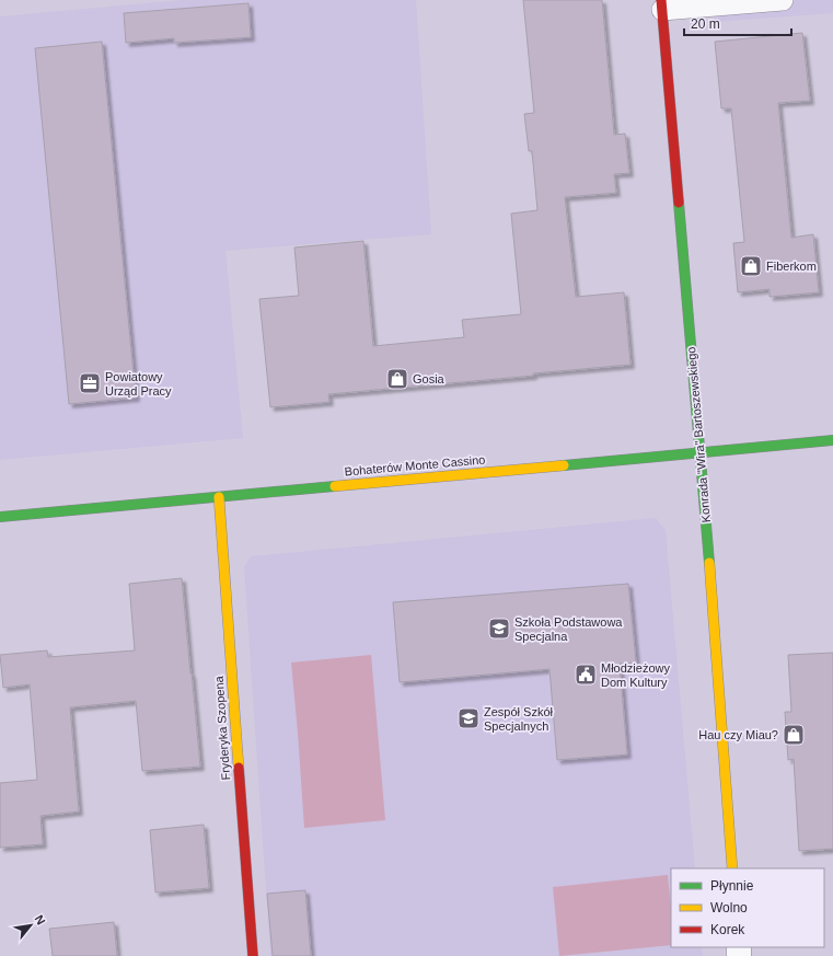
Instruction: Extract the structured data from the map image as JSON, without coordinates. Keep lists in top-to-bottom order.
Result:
{
  "streets": {
    "street": ["Konrada \"Wira\" Bartoszewskiego", "Bohaterów Monte Cassino", "Fryderyka Szopena"]
  },
  "crossings": [
    ["Konrada \"Wira\" Bartoszewskiego", "Bohaterów Monte Cassino"],
    ["Bohaterów Monte Cassino", "Fryderyka Szopena"]
  ],
  "places": {
    "shop": ["Fiberkom", "Gosia", "Hau czy Miau?"],
    "office": ["Powiatowy Urząd Pracy"],
    "school or university": ["Szkoła Podstawowa Specjalna", "Zespół Szkół Specjalnych"],
    "public building": ["Młodzieżowy Dom Kultury"]
  },
  "legend": ["Płynnie", "Wolno", "Korek"],
  "scale_bar": "20 m",
  "north": "top right"
}
